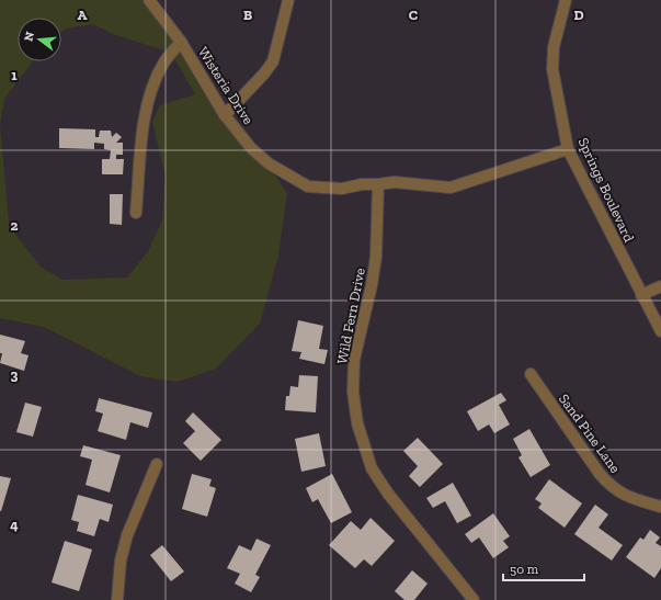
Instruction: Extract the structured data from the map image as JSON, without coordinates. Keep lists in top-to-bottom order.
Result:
{
  "streets": {
    "street": [
      "Wisteria Drive",
      "Springs Boulevard",
      "Wild Fern Drive",
      "Sand Pine Lane"
    ]
  },
  "crossings": [
    ["Wisteria Drive", "Springs Boulevard"],
    ["Wisteria Drive", "Wild Fern Drive"]
  ],
  "scale_bar": "50 m",
  "north": "left",
  "grid": {
    "columns": [
      "A",
      "B",
      "C",
      "D"
    ],
    "rows": [
      "1",
      "2",
      "3",
      "4"
    ]
  }
}
